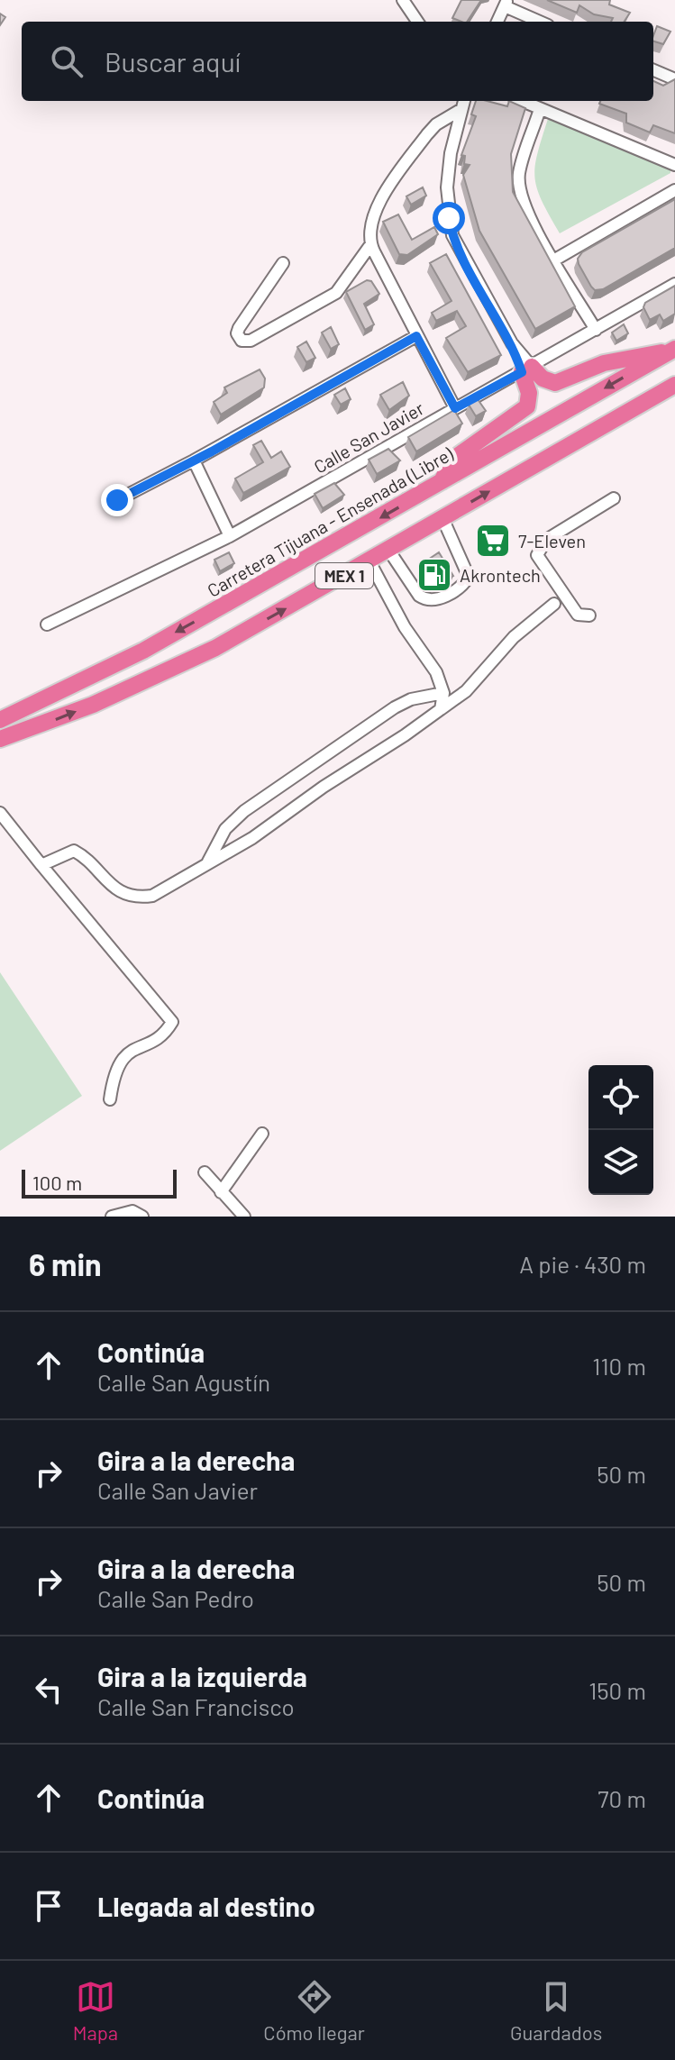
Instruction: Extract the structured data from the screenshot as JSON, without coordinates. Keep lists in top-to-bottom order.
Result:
{
  "streets": {
    "highway": ["Carretera Tijuana - Ensenada (Libre)", "MEX 1"],
    "street": ["Calle San Javier"]
  },
  "places": {
    "supermarket": ["7-Eleven"],
    "fuel station": ["Akrontech"]
  },
  "scale_bar": "100 m",
  "page": {
    "search": "Buscar aquí",
    "scale": "100 m",
    "heading": ["6 min", "A pie · 430 m"],
    "list": [
      ["Continúa", "Calle San Agustín", "110 m"],
      ["Gira a la derecha", "Calle San Javier", "50 m"],
      ["Gira a la derecha", "Calle San Pedro", "50 m"],
      ["Gira a la izquierda", "Calle San Francisco", "150 m"],
      ["Continúa", "70 m"],
      "Llegada al destino"
    ],
    "nav": ["Mapa", "Cómo llegar", "Guardados"]
  }
}
